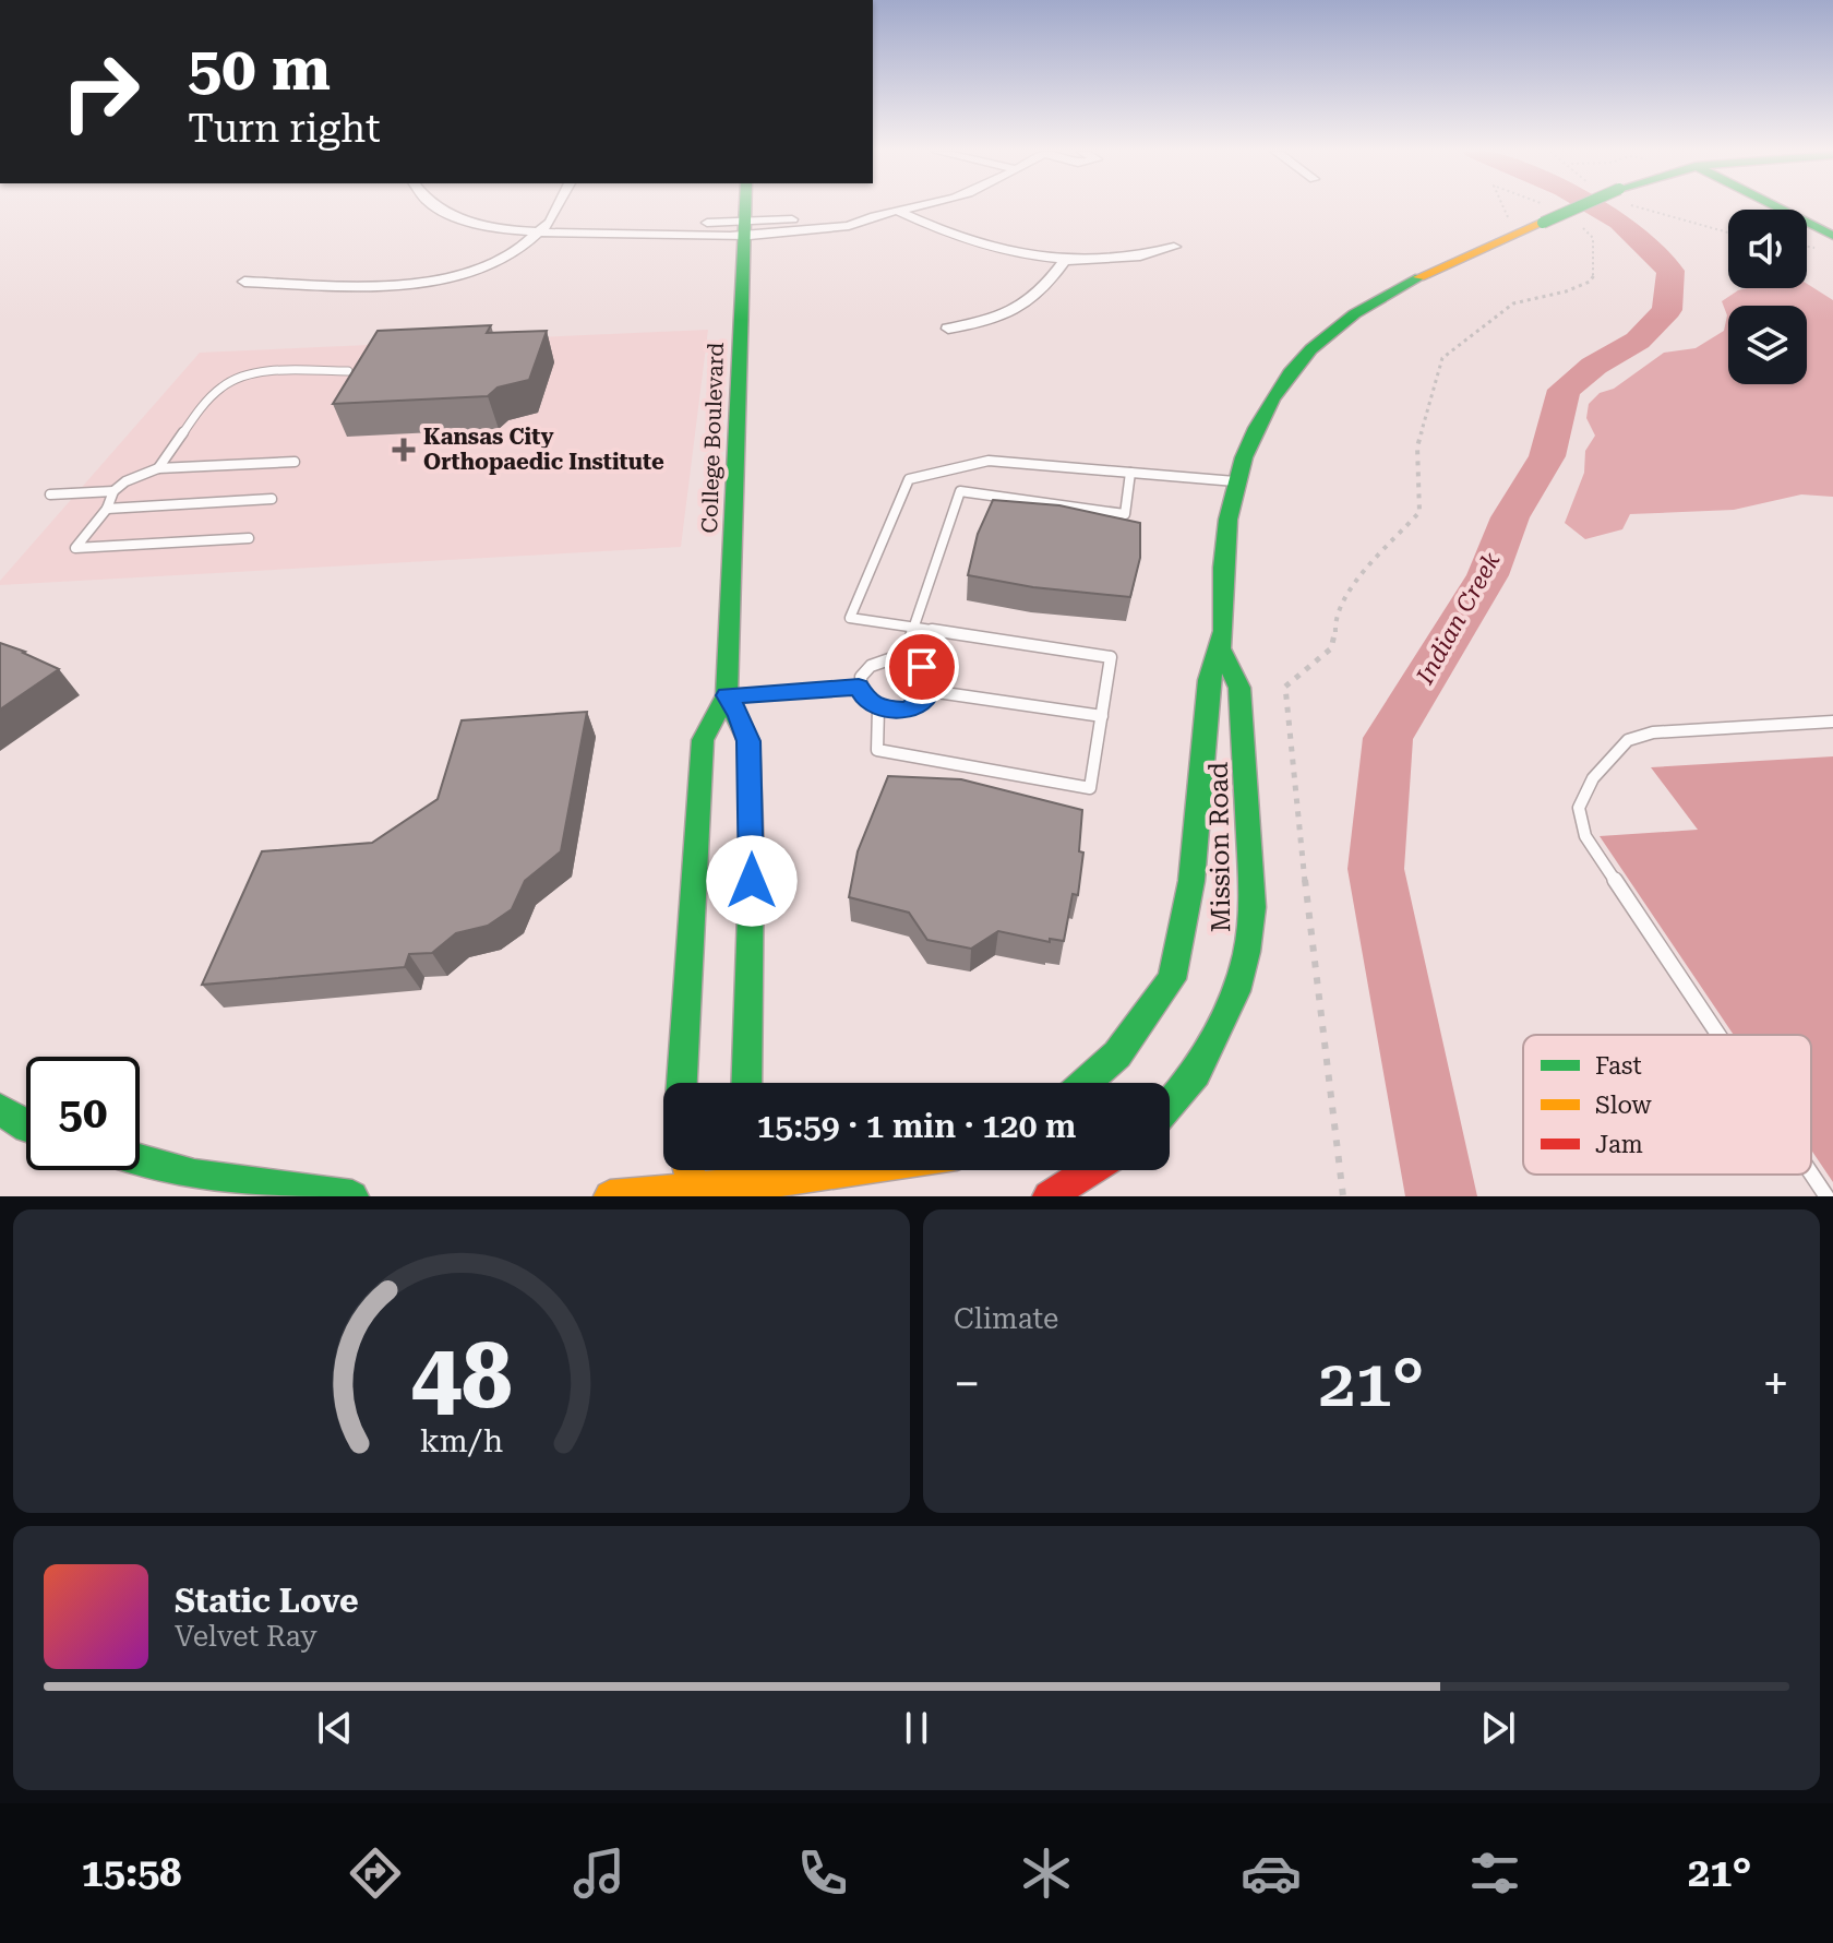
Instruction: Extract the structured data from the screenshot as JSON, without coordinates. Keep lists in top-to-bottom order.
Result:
{
  "streets": {
    "main road": ["College Boulevard", "Mission Road"]
  },
  "water": ["Indian Creek"],
  "places": {
    "health": ["Kansas City Orthopaedic Institute"]
  },
  "legend": ["Fast", "Slow", "Jam"],
  "page": {
    "turn": ["50 m", "Turn right"],
    "limit": "50",
    "trip": "15:59 · 1 min · 120 m",
    "tile": "Climate",
    "heat": ["−", "21°", "+"],
    "song": ["Static Love", "Velvet Ray"],
    "tabs": ["15:58", "21°"],
    "gauge": ["48", "km/h"]
  }
}
